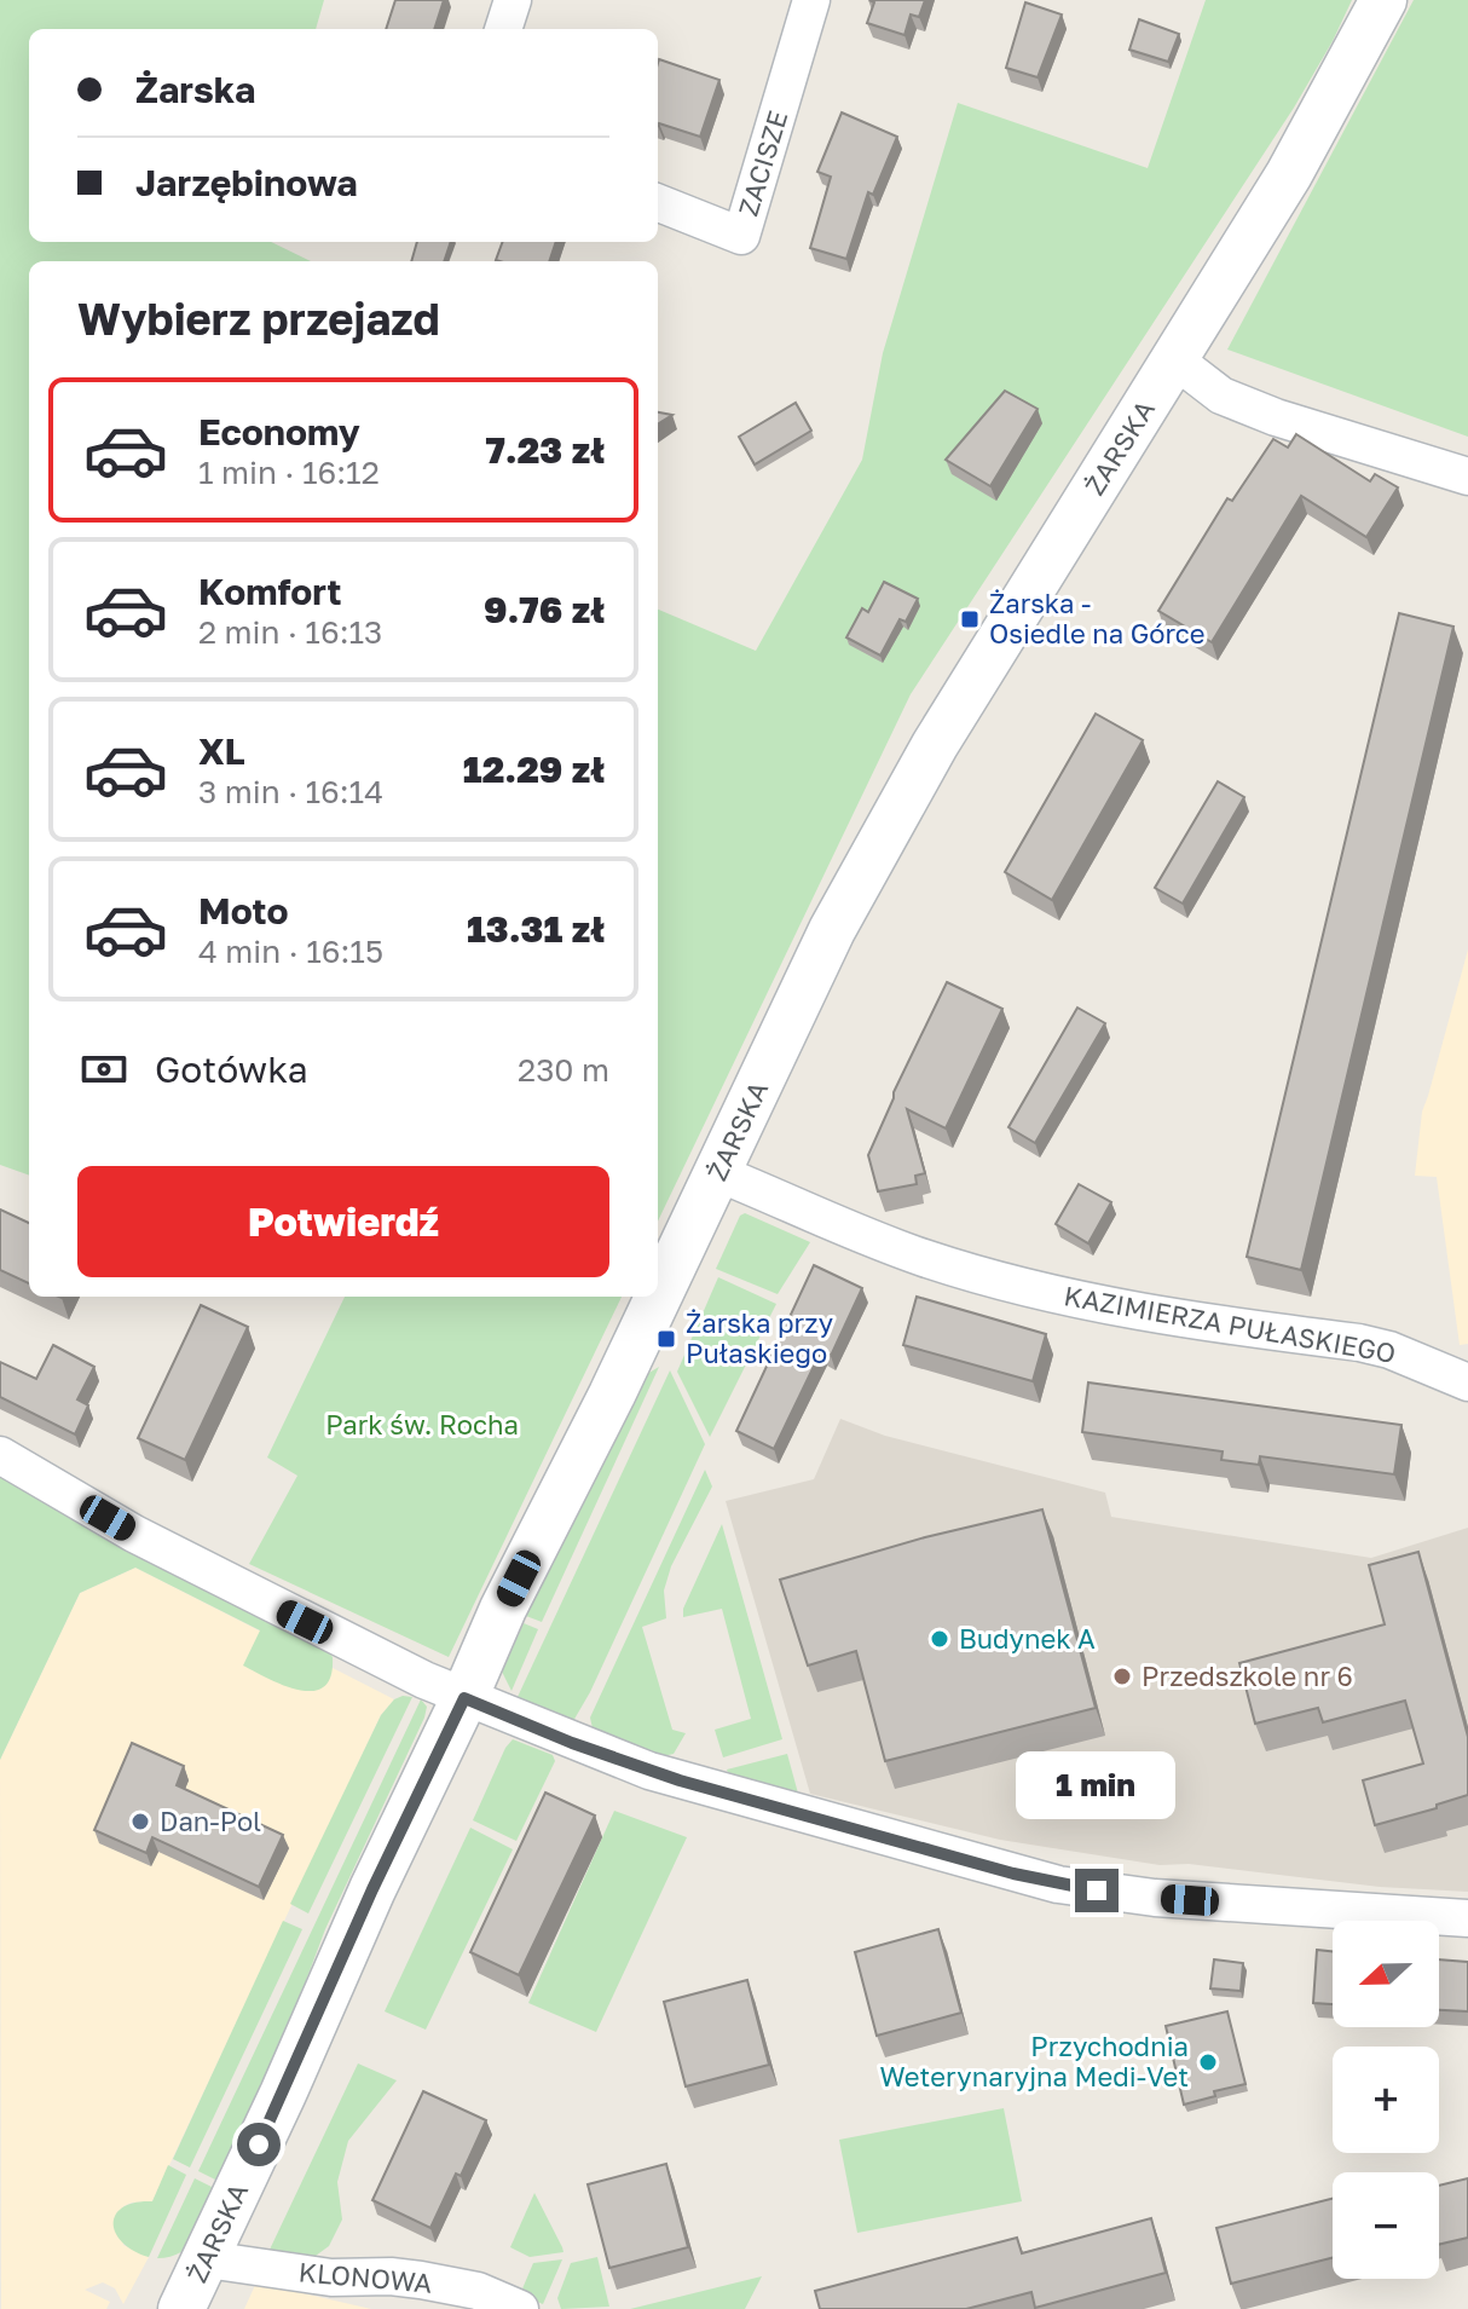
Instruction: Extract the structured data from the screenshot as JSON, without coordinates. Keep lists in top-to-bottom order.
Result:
{
  "streets": {
    "street": [
      "ZACISZE",
      "ŻARSKA",
      "KAZIMIERZA PUŁASKIEGO",
      "KLONOWA"
    ]
  },
  "crossings": [
    ["ŻARSKA", "KAZIMIERZA PUŁASKIEGO"],
    ["ŻARSKA", "KLONOWA"]
  ],
  "parks": ["Park św. Rocha"],
  "places": {
    "transit": ["Żarska - Osiedle na Górce", "Żarska przy Pułaskiego"],
    "other": [
      "Budynek A",
      "Przedszkole nr 6",
      "Dan-Pol",
      "Przychodnia Weterynaryjna Medi-Vet"
    ]
  },
  "north": "left",
  "page": {
    "banner": ["Żarska", "Jarzębinowa"],
    "heading": "Wybierz przejazd",
    "list": [
      {
        "name": "Economy",
        "note": "1 min · 16:12",
        "value": "7.23 zł"
      },
      {
        "name": "Komfort",
        "note": "2 min · 16:13",
        "value": "9.76 zł"
      },
      {
        "name": "XL",
        "note": "3 min · 16:14",
        "value": "12.29 zł"
      },
      {
        "name": "Moto",
        "note": "4 min · 16:15",
        "value": "13.31 zł"
      }
    ],
    "pay": ["Gotówka", "230 m"],
    "buttons": "Potwierdź",
    "bubble": "1 min",
    "map_buttons": ["+", "−"]
  }
}
